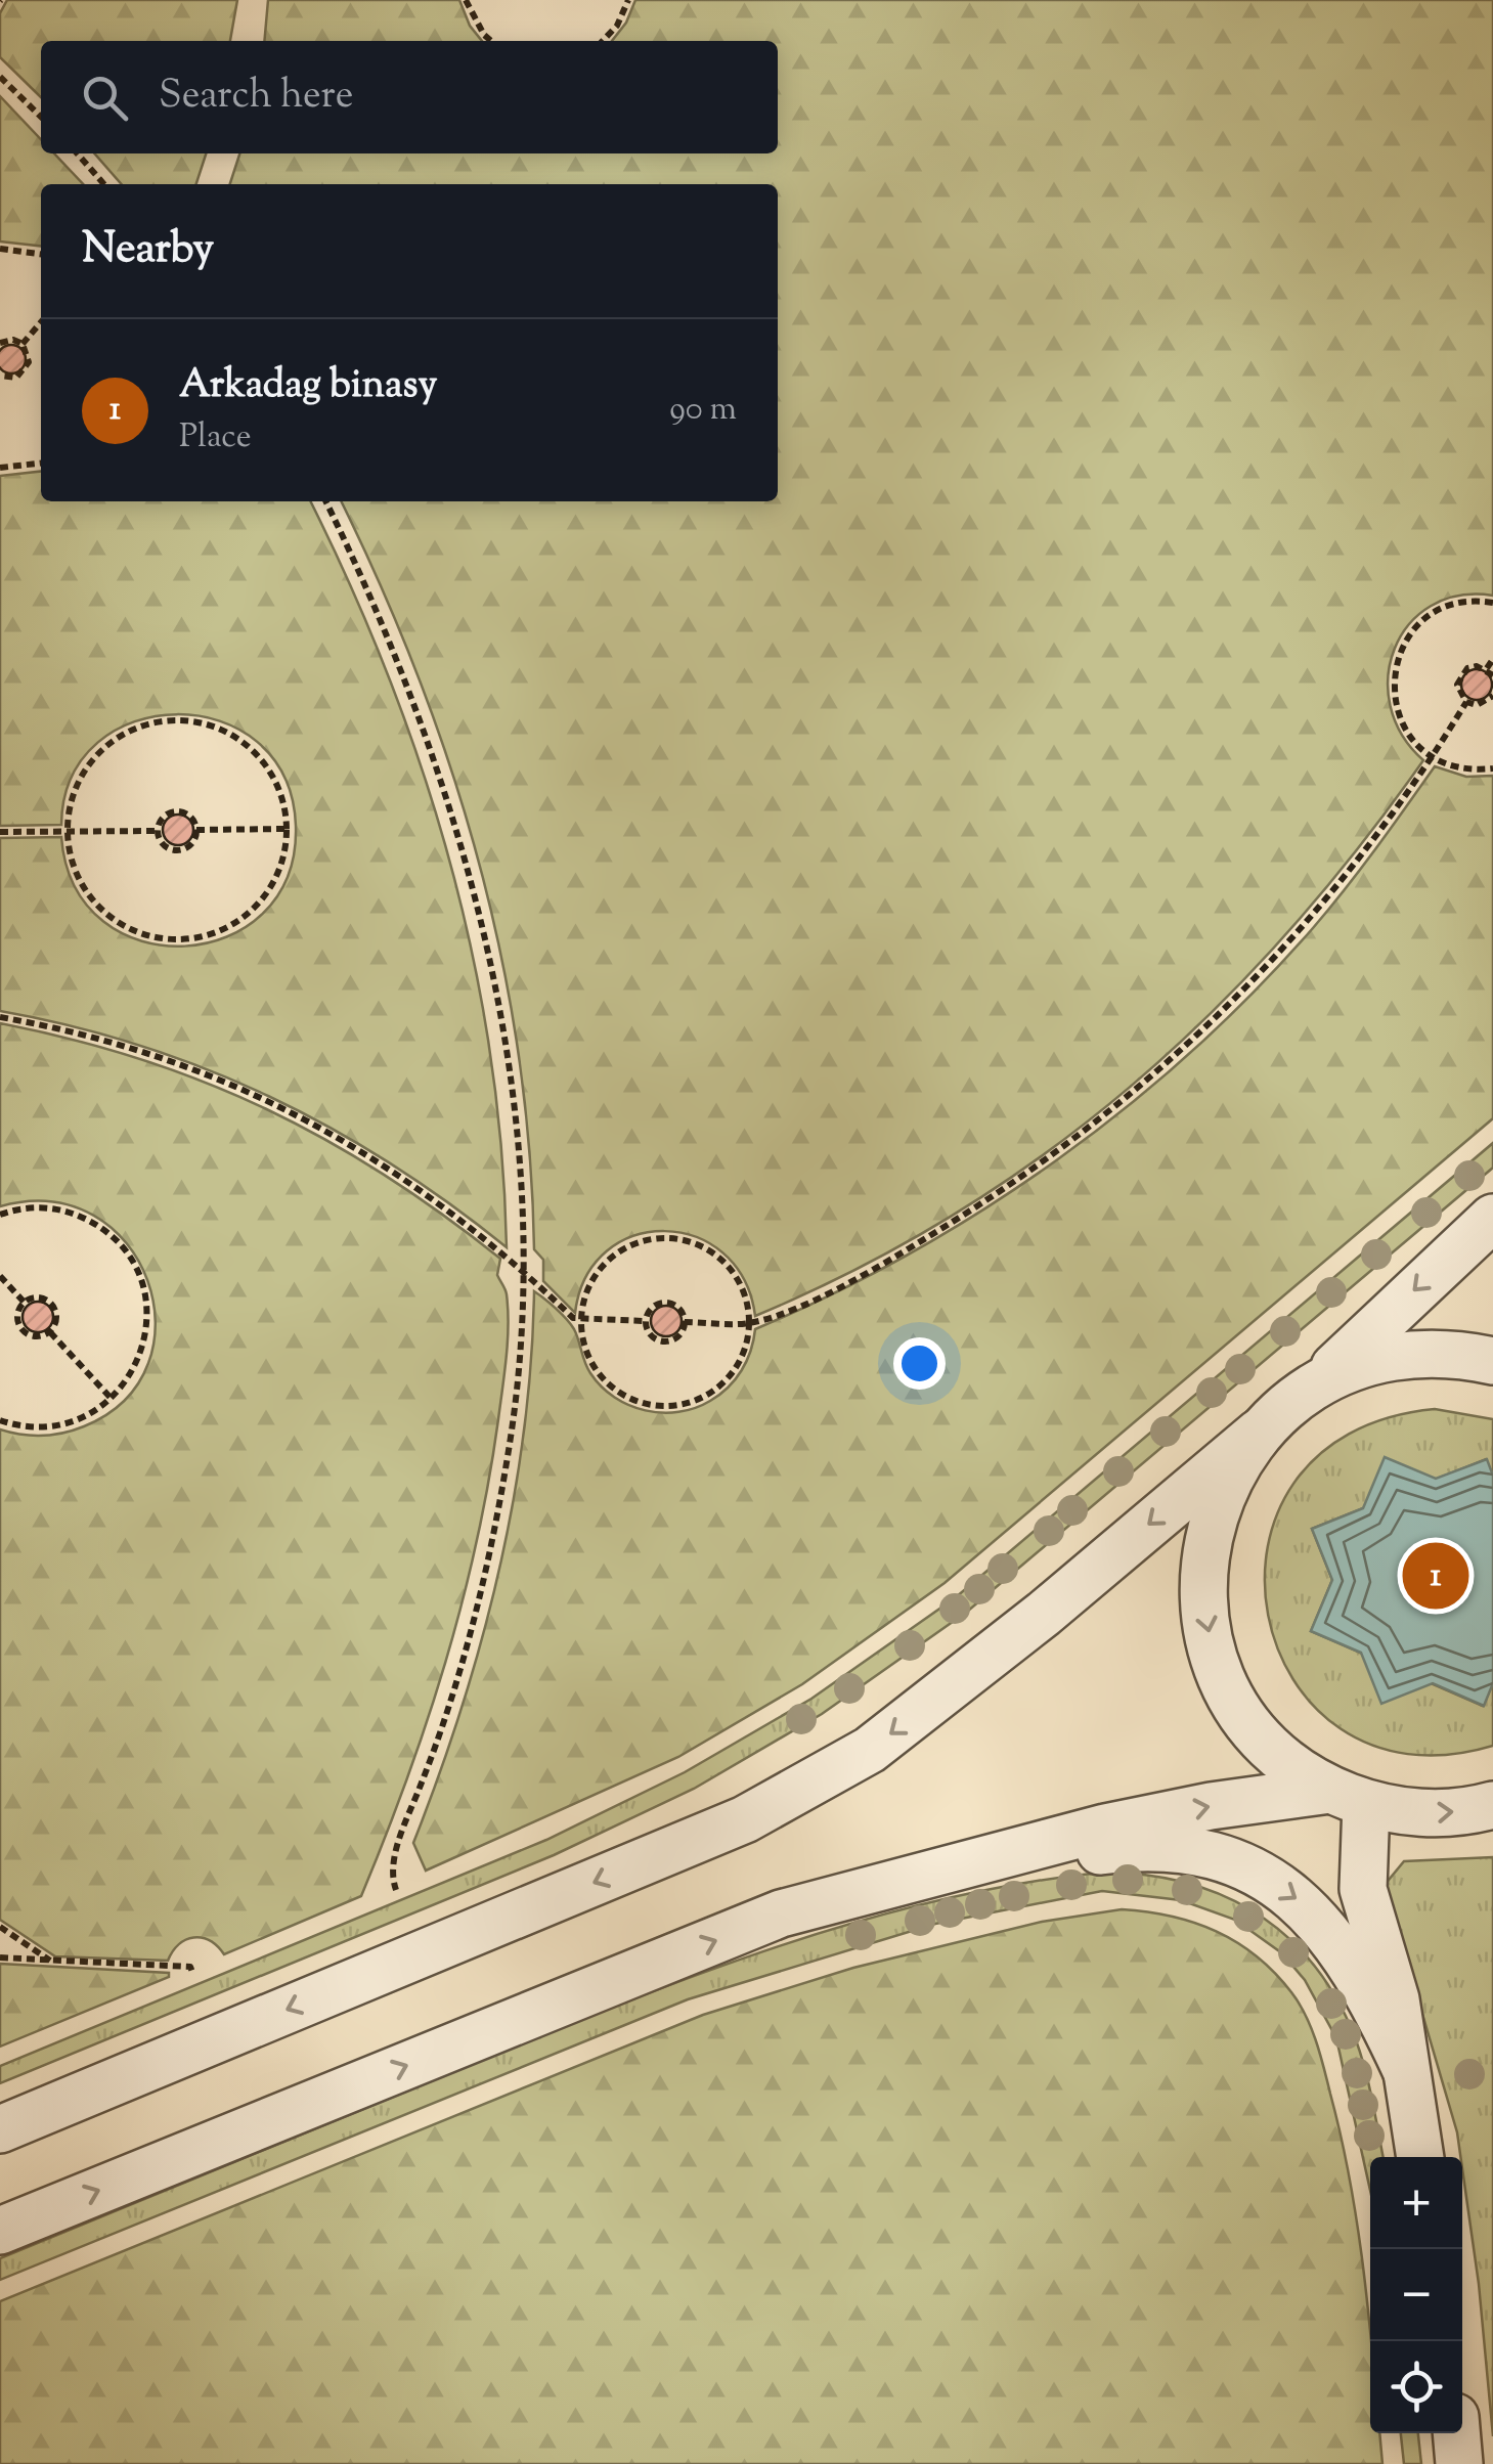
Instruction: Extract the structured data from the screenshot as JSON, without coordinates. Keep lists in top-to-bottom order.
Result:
{
  "page": {
    "search": "Search here",
    "heading": "Nearby",
    "list": [
      {
        "mark": "1",
        "name": "Arkadag binasy",
        "note": "Place",
        "value": "90 m"
      }
    ],
    "pins": "1",
    "map_buttons": ["+", "−"]
  }
}
